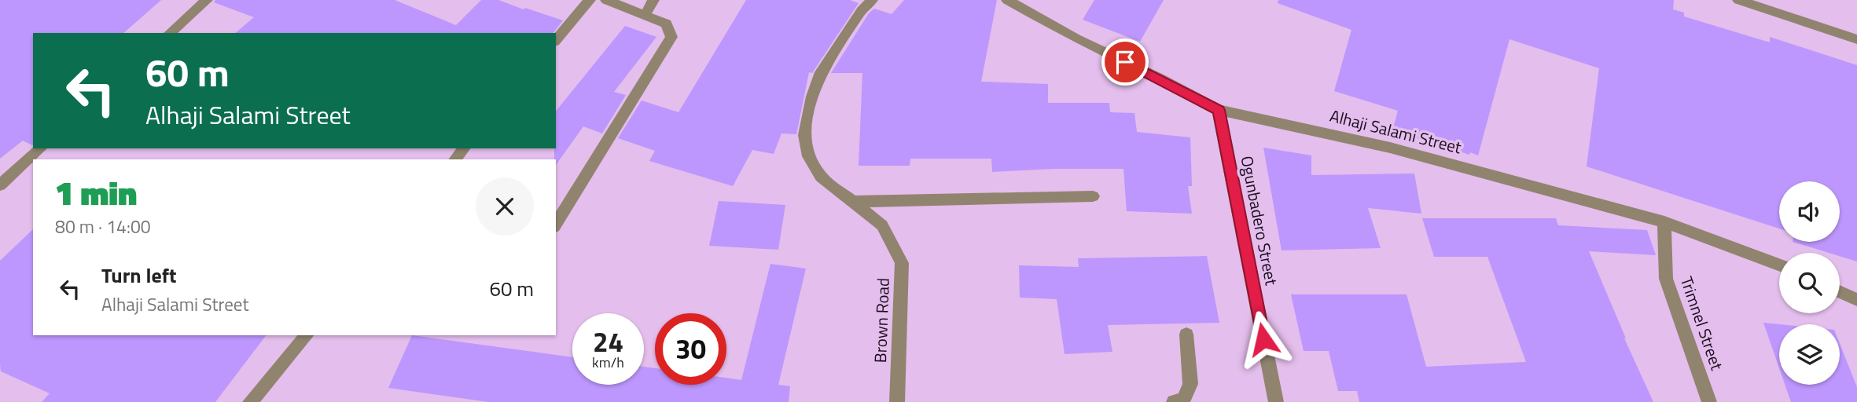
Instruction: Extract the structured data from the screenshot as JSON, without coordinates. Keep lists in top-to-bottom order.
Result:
{
  "streets": {
    "street": [
      "Alhaji Salami Street",
      "Ogunbadero Street",
      "Brown Road",
      "Trimnel Street"
    ]
  },
  "crossings": [
    ["Alhaji Salami Street", "Ogunbadero Street"],
    ["Alhaji Salami Street", "Trimnel Street"]
  ],
  "page": {
    "turn": ["60 m", "Alhaji Salami Street"],
    "heading": ["1 min", "80 m · 14:00"],
    "list": [
      {
        "name": "Turn left",
        "note": "Alhaji Salami Street",
        "value": "60 m"
      }
    ],
    "speed": "24 km/h",
    "limit": "30"
  }
}
